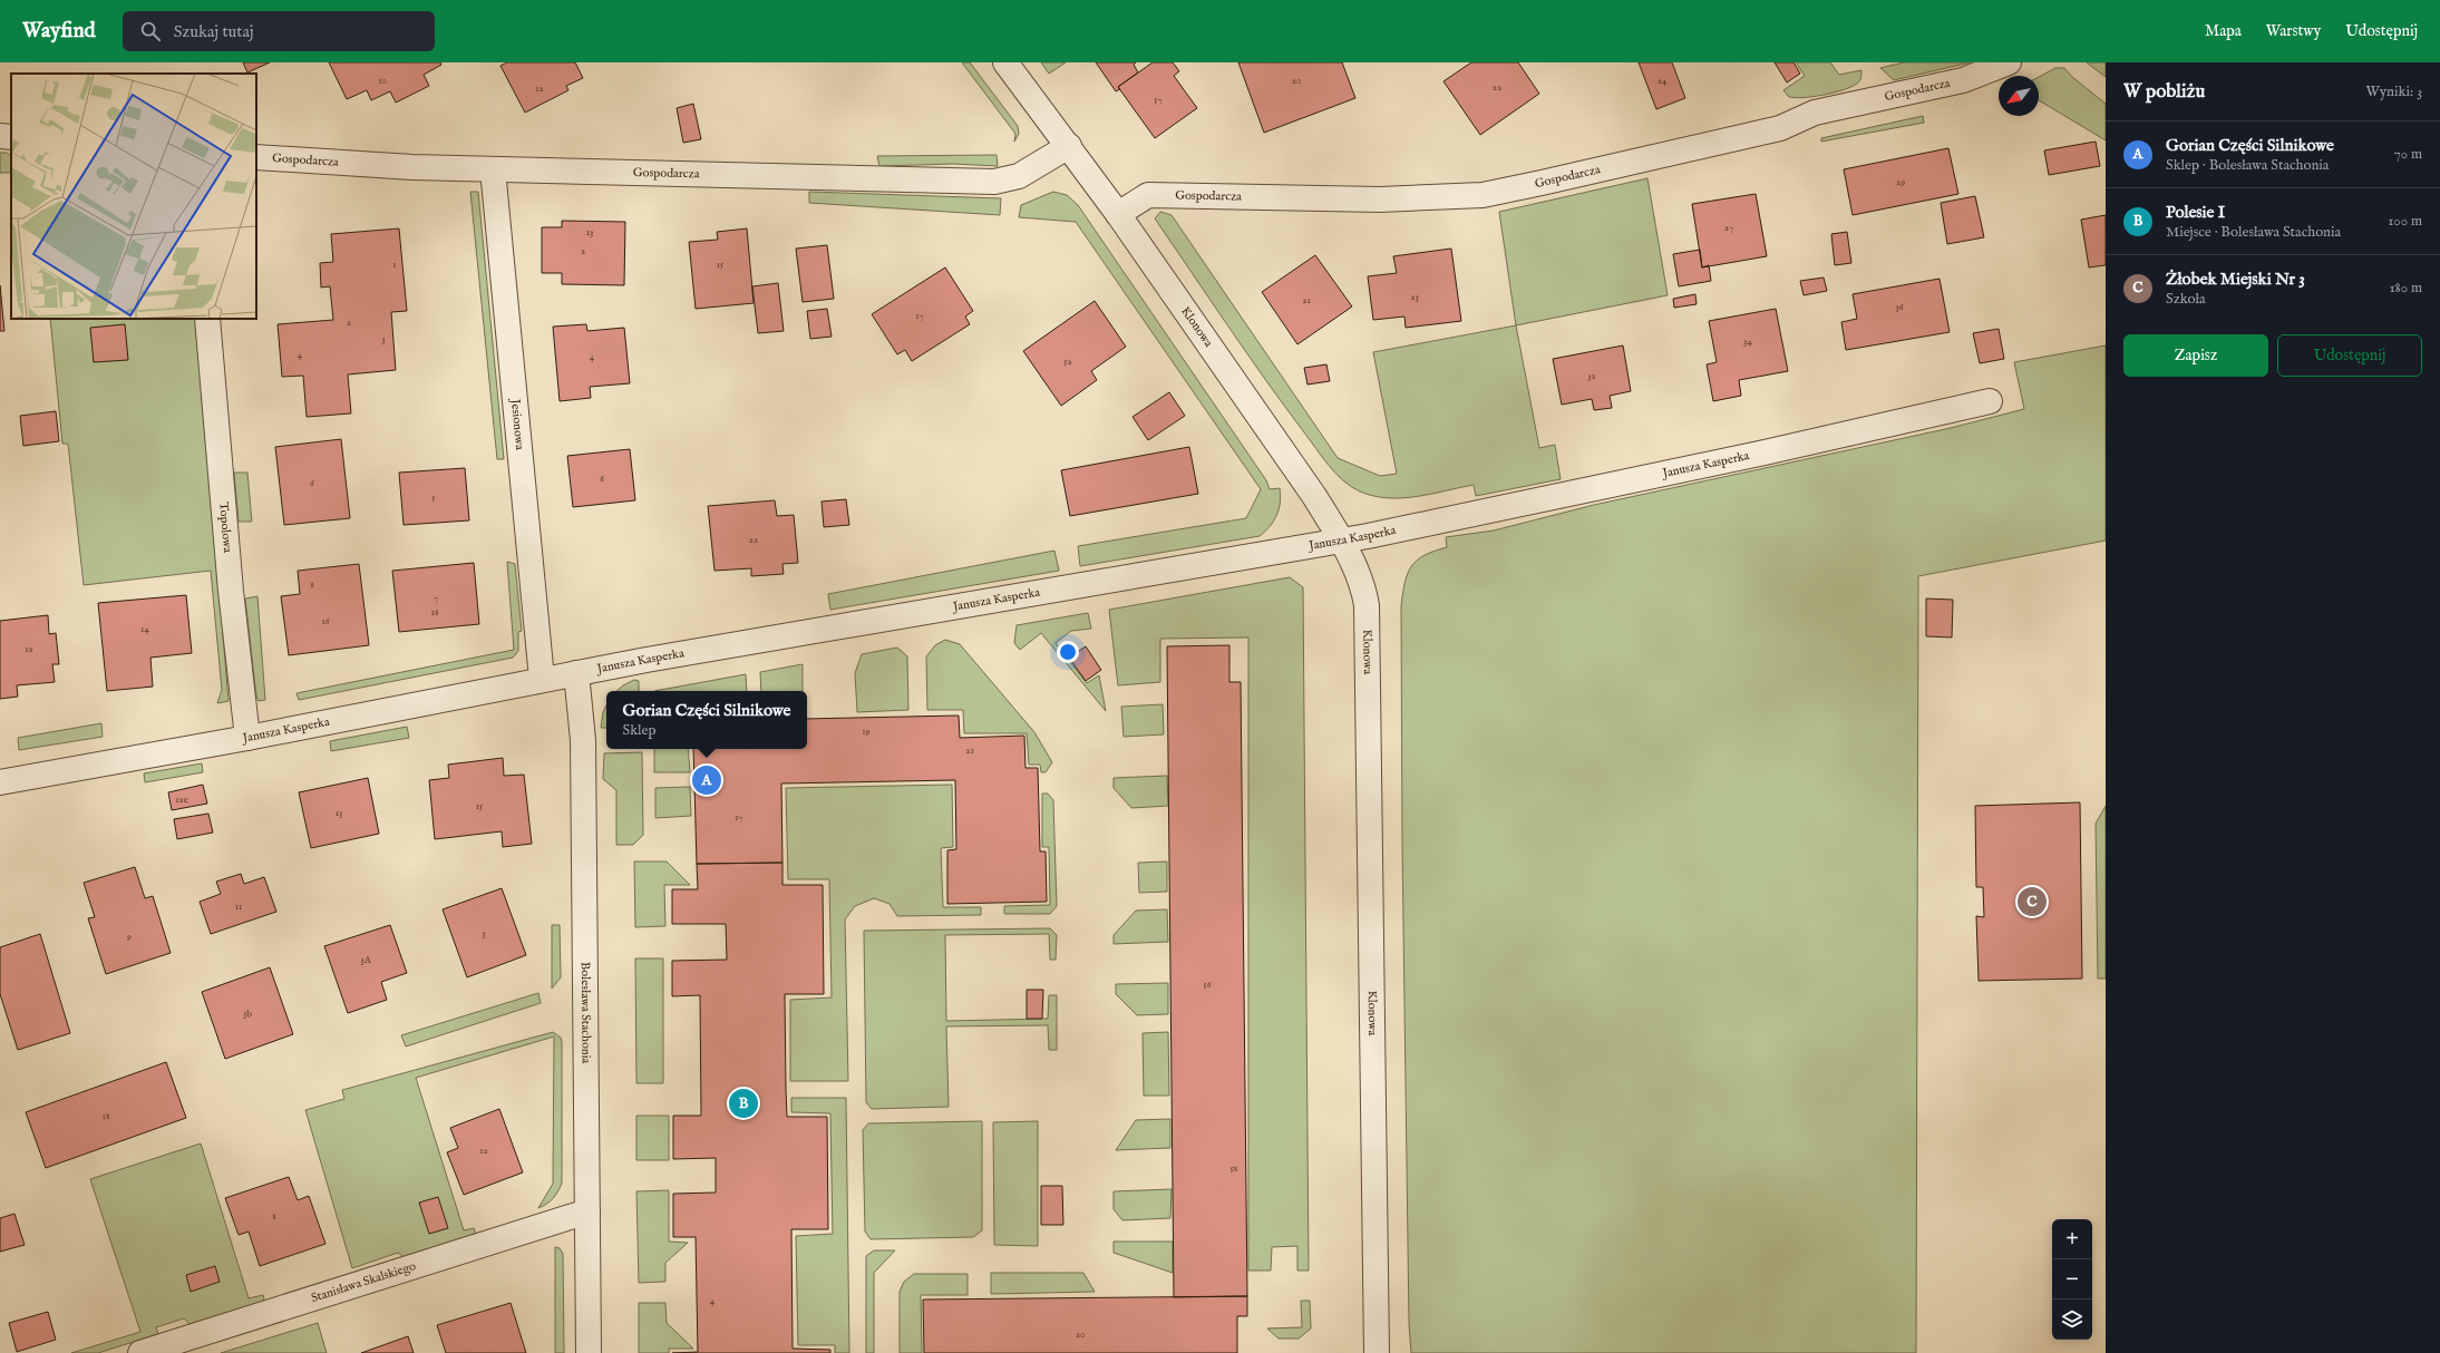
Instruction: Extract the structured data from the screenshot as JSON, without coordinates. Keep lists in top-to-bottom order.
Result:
{
  "streets": {
    "street": [
      "Gospodarcza",
      "Klonowa",
      "Jesionowa",
      "Janusza Kasperka",
      "Topolowa",
      "Bolesława Stachonia",
      "Stanisława Skalskiego"
    ]
  },
  "crossings": [
    ["Gospodarcza", "Klonowa"],
    ["Gospodarcza", "Jesionowa"],
    ["Klonowa", "Janusza Kasperka"],
    ["Jesionowa", "Janusza Kasperka"],
    ["Janusza Kasperka", "Topolowa"],
    ["Janusza Kasperka", "Bolesława Stachonia"],
    ["Bolesława Stachonia", "Stanisława Skalskiego"]
  ],
  "house_numbers": [
    "10",
    "20",
    "24",
    "22",
    "12",
    "57",
    "29",
    "27",
    "13",
    "2",
    "1",
    "15",
    "23",
    "21",
    "36",
    "17",
    "2",
    "3",
    "34",
    "4",
    "4",
    "52",
    "32",
    "6",
    "6",
    "5",
    "22",
    "8",
    "7",
    "18",
    "16",
    "14",
    "12",
    "19",
    "21",
    "12e",
    "15",
    "13",
    "17",
    "11",
    "3",
    "9",
    "3A",
    "56",
    "3b",
    "18",
    "12",
    "58",
    "8",
    "4",
    "20"
  ],
  "north": "bottom left",
  "page": {
    "header": "Wayfind",
    "search": "Szukaj tutaj",
    "nav": ["Mapa", "Warstwy", "Udostępnij"],
    "heading": ["W pobliżu", "Wyniki: 3"],
    "list": [
      {
        "mark": "A",
        "name": "Gorian Części Silnikowe",
        "note": "Sklep · Bolesława Stachonia",
        "value": "70 m"
      },
      {
        "mark": "B",
        "name": "Polesie I",
        "note": "Miejsce · Bolesława Stachonia",
        "value": "100 m"
      },
      {
        "mark": "C",
        "name": "Żłobek Miejski Nr 3",
        "note": "Szkoła",
        "value": "180 m"
      }
    ],
    "buttons": ["Zapisz", "Udostępnij"],
    "popup": ["Gorian Części Silnikowe", "Sklep"],
    "pins": ["A", "C", "B"],
    "map_buttons": ["+", "−"]
  }
}
